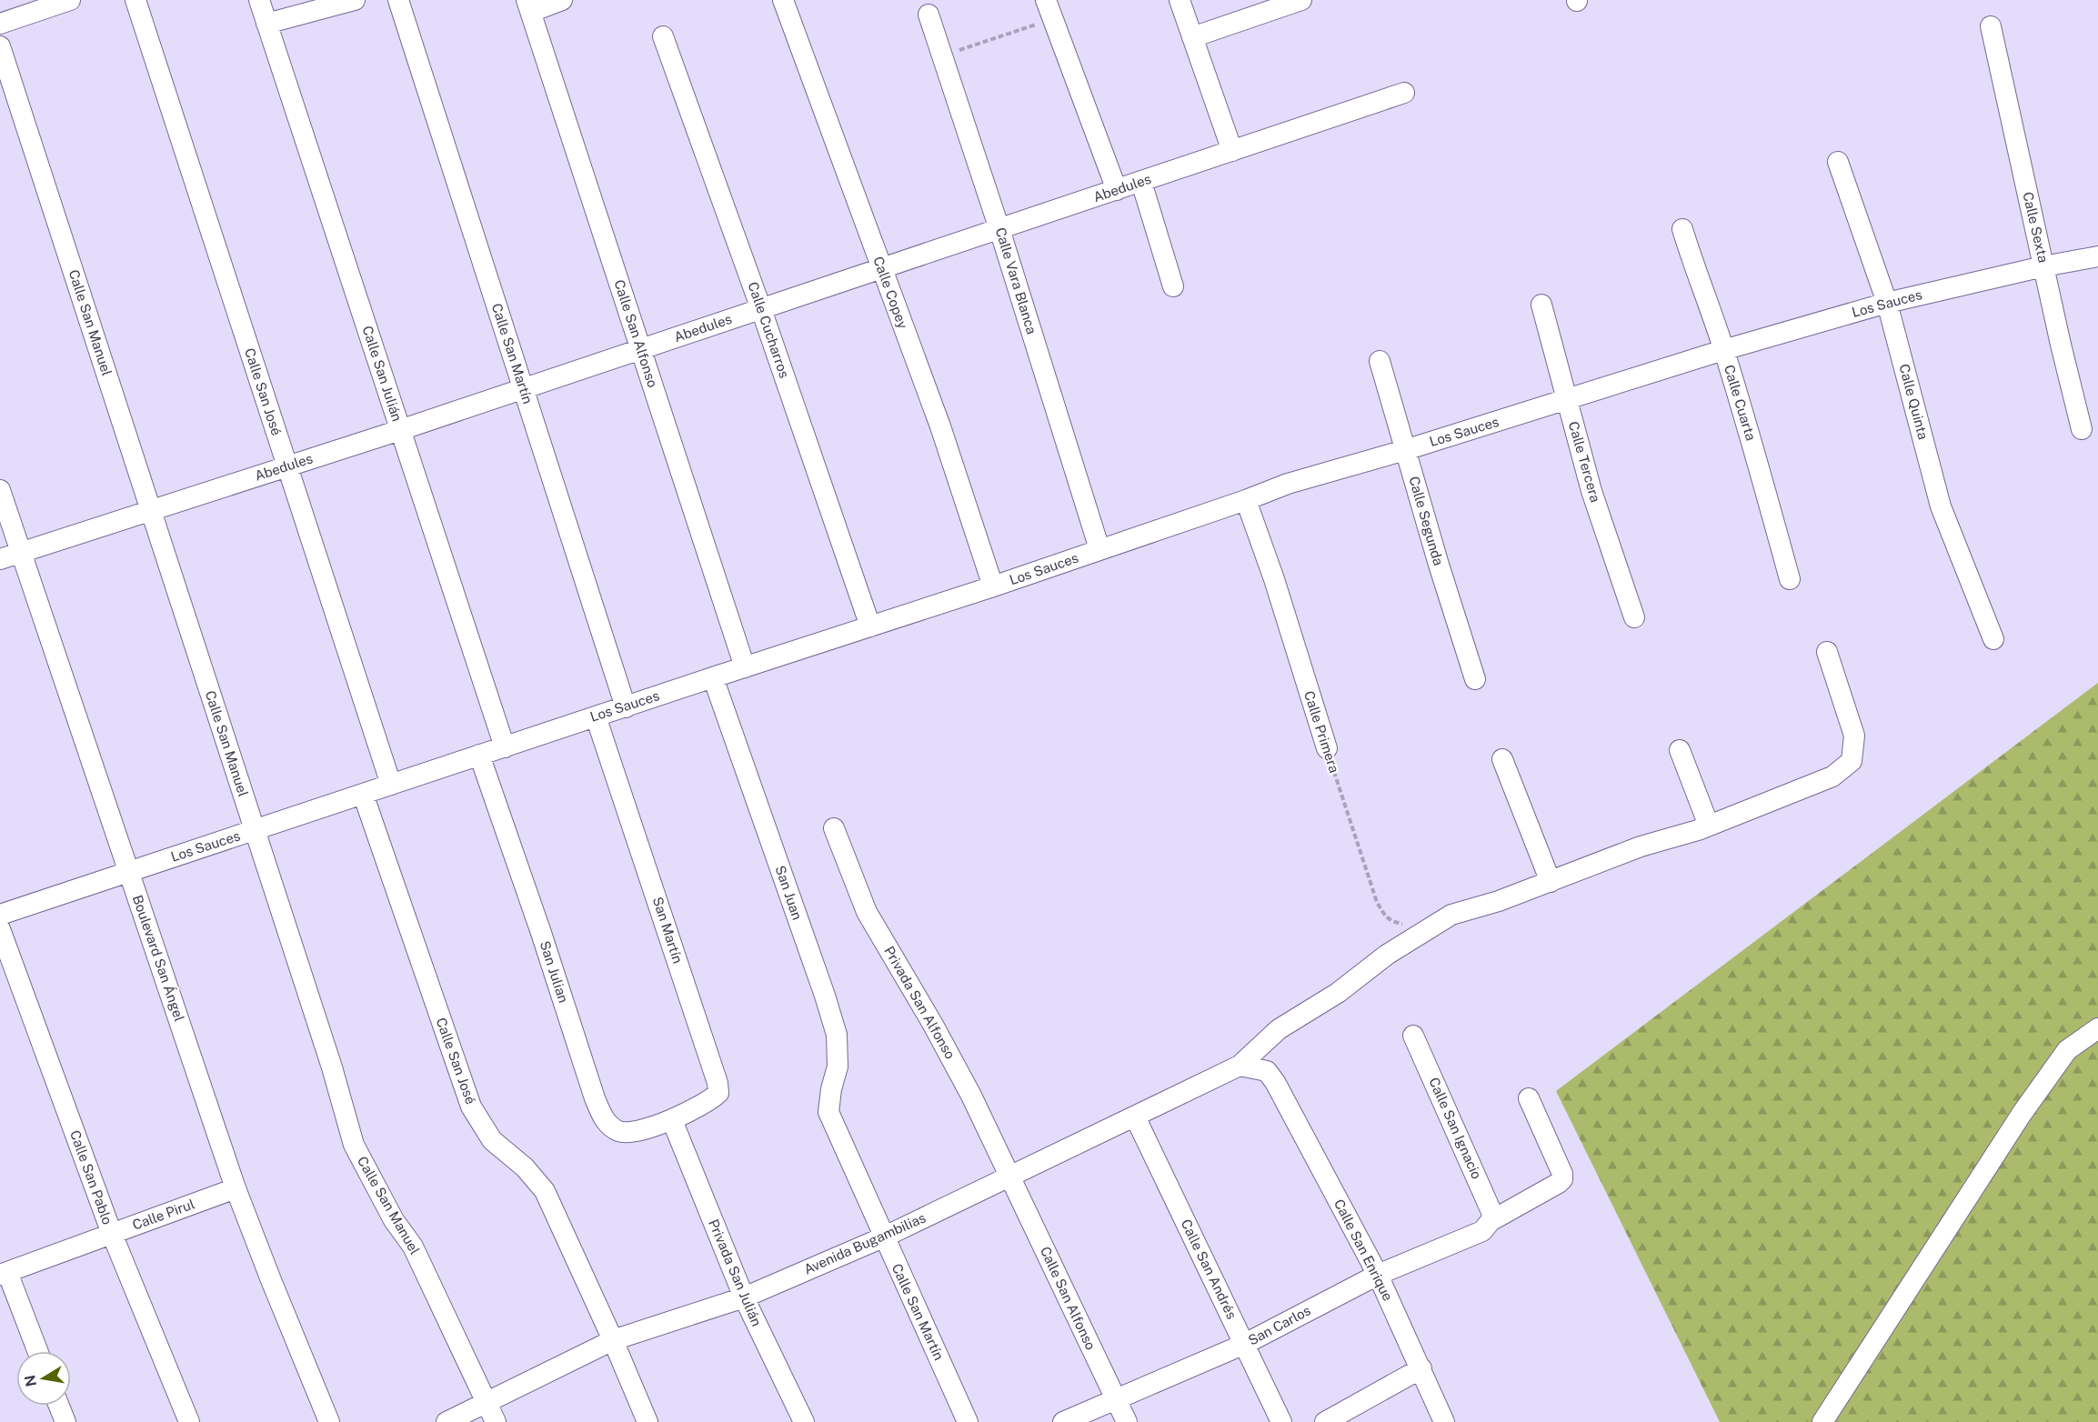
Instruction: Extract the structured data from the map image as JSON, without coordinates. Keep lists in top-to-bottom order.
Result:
{
  "streets": {
    "street": [
      "Abedules",
      "Calle Sexta",
      "Calle Vara Blanca",
      "Calle Copey",
      "Los Sauces",
      "Calle San Manuel",
      "Calle Cucharros",
      "Calle San Alfonso",
      "Calle San Martín",
      "Calle San Julián",
      "Calle San José",
      "Calle Quinta",
      "Calle Cuarta",
      "Calle Tercera",
      "Calle Segunda",
      "Calle Primera",
      "San Juan",
      "San Martín",
      "Boulevard San Ángel",
      "San Julian",
      "Privada San Alfonso",
      "Calle San Ignacio",
      "Calle San Pablo",
      "Calle Pirul",
      "Avenida Bugambilias",
      "Calle San Enrique",
      "Calle San Andrés",
      "Privada San Julián",
      "San Carlos"
    ]
  },
  "crossings": [
    ["Abedules", "Calle Vara Blanca"],
    ["Abedules", "Calle Copey"],
    ["Abedules", "Calle San Manuel"],
    ["Abedules", "Calle Cucharros"],
    ["Abedules", "Calle San Alfonso"],
    ["Abedules", "Calle San Martín"],
    ["Abedules", "Calle San Julián"],
    ["Abedules", "Calle San José"],
    ["Abedules", "Boulevard San Ángel"],
    ["Calle Sexta", "Los Sauces"],
    ["Calle Vara Blanca", "Los Sauces"],
    ["Calle Copey", "Los Sauces"],
    ["Los Sauces", "Calle San Manuel"],
    ["Los Sauces", "Calle Cucharros"],
    ["Los Sauces", "Calle San Alfonso"],
    ["Los Sauces", "Calle San Martín"],
    ["Los Sauces", "Calle San Julián"],
    ["Los Sauces", "Calle San José"],
    ["Los Sauces", "Calle Quinta"],
    ["Los Sauces", "Calle Cuarta"],
    ["Los Sauces", "Calle Tercera"],
    ["Los Sauces", "Calle Segunda"],
    ["Los Sauces", "Calle Primera"],
    ["Los Sauces", "San Juan"],
    ["Los Sauces", "San Martín"],
    ["Los Sauces", "Boulevard San Ángel"],
    ["Los Sauces", "San Julian"],
    ["Calle San Manuel", "Avenida Bugambilias"],
    ["Calle San Alfonso", "Privada San Alfonso"],
    ["Calle San Alfonso", "Avenida Bugambilias"],
    ["Calle San Alfonso", "San Carlos"],
    ["Calle San Martín", "San Juan"],
    ["Calle San Martín", "Avenida Bugambilias"],
    ["Calle San José", "Avenida Bugambilias"],
    ["Calle Primera", "Avenida Bugambilias"],
    ["San Martín", "San Julian"],
    ["San Martín", "Privada San Julián"],
    ["Boulevard San Ángel", "Calle Pirul"],
    ["San Julian", "Privada San Julián"],
    ["Privada San Alfonso", "Avenida Bugambilias"],
    ["Calle San Ignacio", "San Carlos"],
    ["Calle San Pablo", "Calle Pirul"],
    ["Avenida Bugambilias", "Calle San Enrique"],
    ["Avenida Bugambilias", "Calle San Andrés"],
    ["Avenida Bugambilias", "Privada San Julián"],
    ["Calle San Enrique", "San Carlos"],
    ["Calle San Andrés", "San Carlos"]
  ],
  "north": "left"
}
